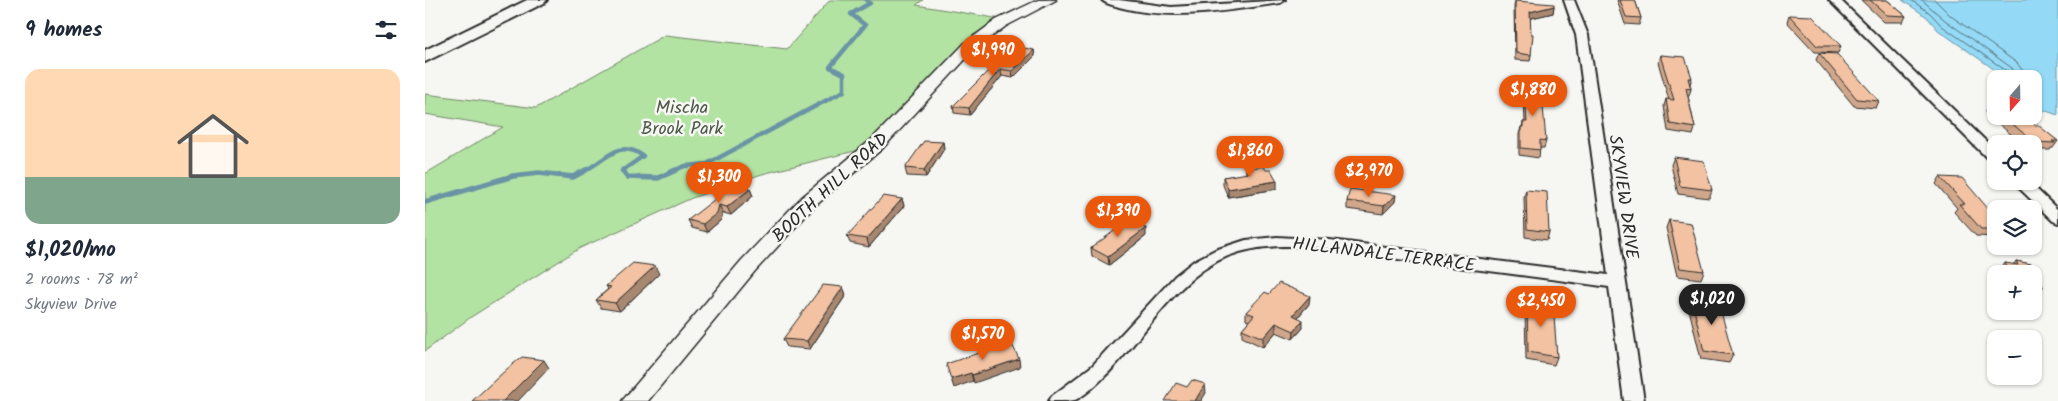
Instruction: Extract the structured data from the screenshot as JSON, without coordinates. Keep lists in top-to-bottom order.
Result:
{
  "streets": {
    "street": ["BOOTH HILL ROAD", "SKYVIEW DRIVE", "HILLANDALE TERRACE"]
  },
  "crossings": [
    ["SKYVIEW DRIVE", "HILLANDALE TERRACE"]
  ],
  "parks": ["Mischa Brook Park"],
  "north": "bottom",
  "page": {
    "heading": "9 homes",
    "price": [
      "$1,990",
      "$1,880",
      "$1,860",
      "$2,970",
      "$1,300",
      "$1,390",
      "$1,020",
      "$2,450",
      "$1,570"
    ],
    "list": [
      {
        "name": "$1,020/mo",
        "note": "2 rooms · 78 m² · Skyview Drive"
      }
    ],
    "map_buttons": ["+", "−"]
  }
}
